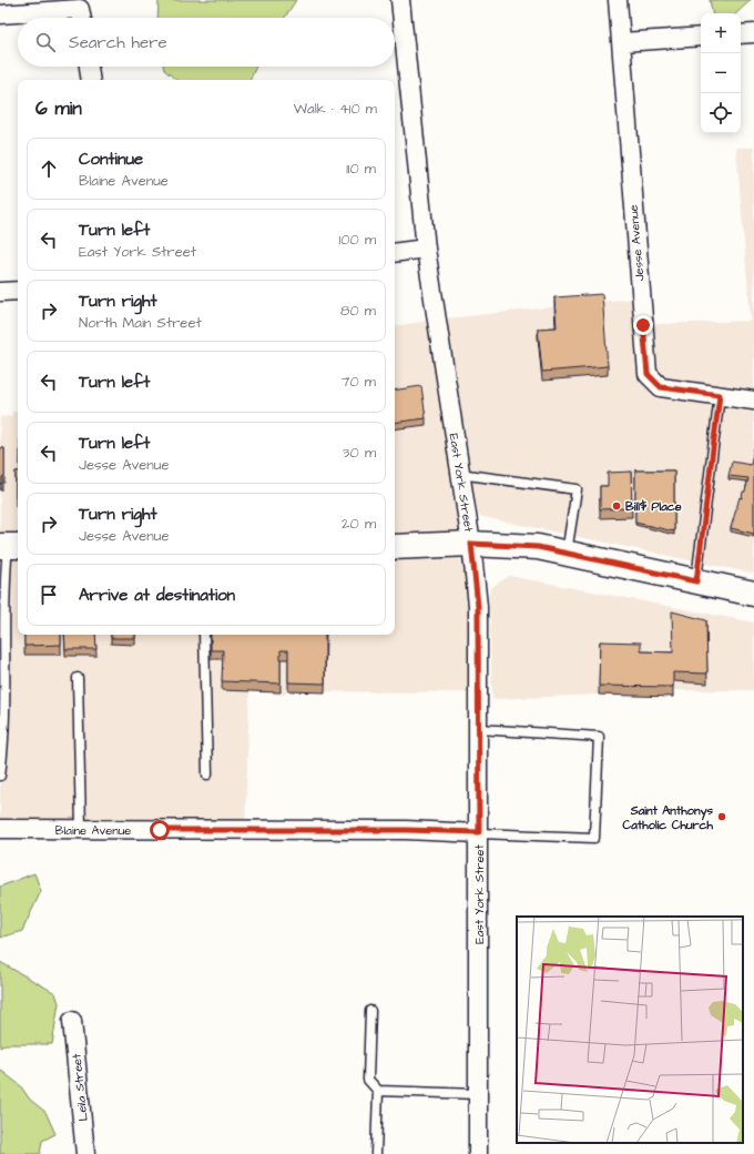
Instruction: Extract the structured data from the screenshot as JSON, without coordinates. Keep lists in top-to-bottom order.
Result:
{
  "streets": {
    "street": [
      "Jesse Avenue",
      "East York Street",
      "Blaine Avenue",
      "Leila Street"
    ]
  },
  "crossings": [
    ["East York Street", "Blaine Avenue"]
  ],
  "places": ["Bill$ Place", "Saint Anthonys Catholic Church"],
  "page": {
    "map_buttons": ["+", "−"],
    "search": "Search here",
    "heading": ["6 min", "Walk · 410 m"],
    "list": [
      ["Continue", "Blaine Avenue", "110 m"],
      ["Turn left", "East York Street", "100 m"],
      ["Turn right", "North Main Street", "80 m"],
      ["Turn left", "70 m"],
      ["Turn left", "Jesse Avenue", "30 m"],
      ["Turn right", "Jesse Avenue", "20 m"],
      "Arrive at destination"
    ]
  }
}
